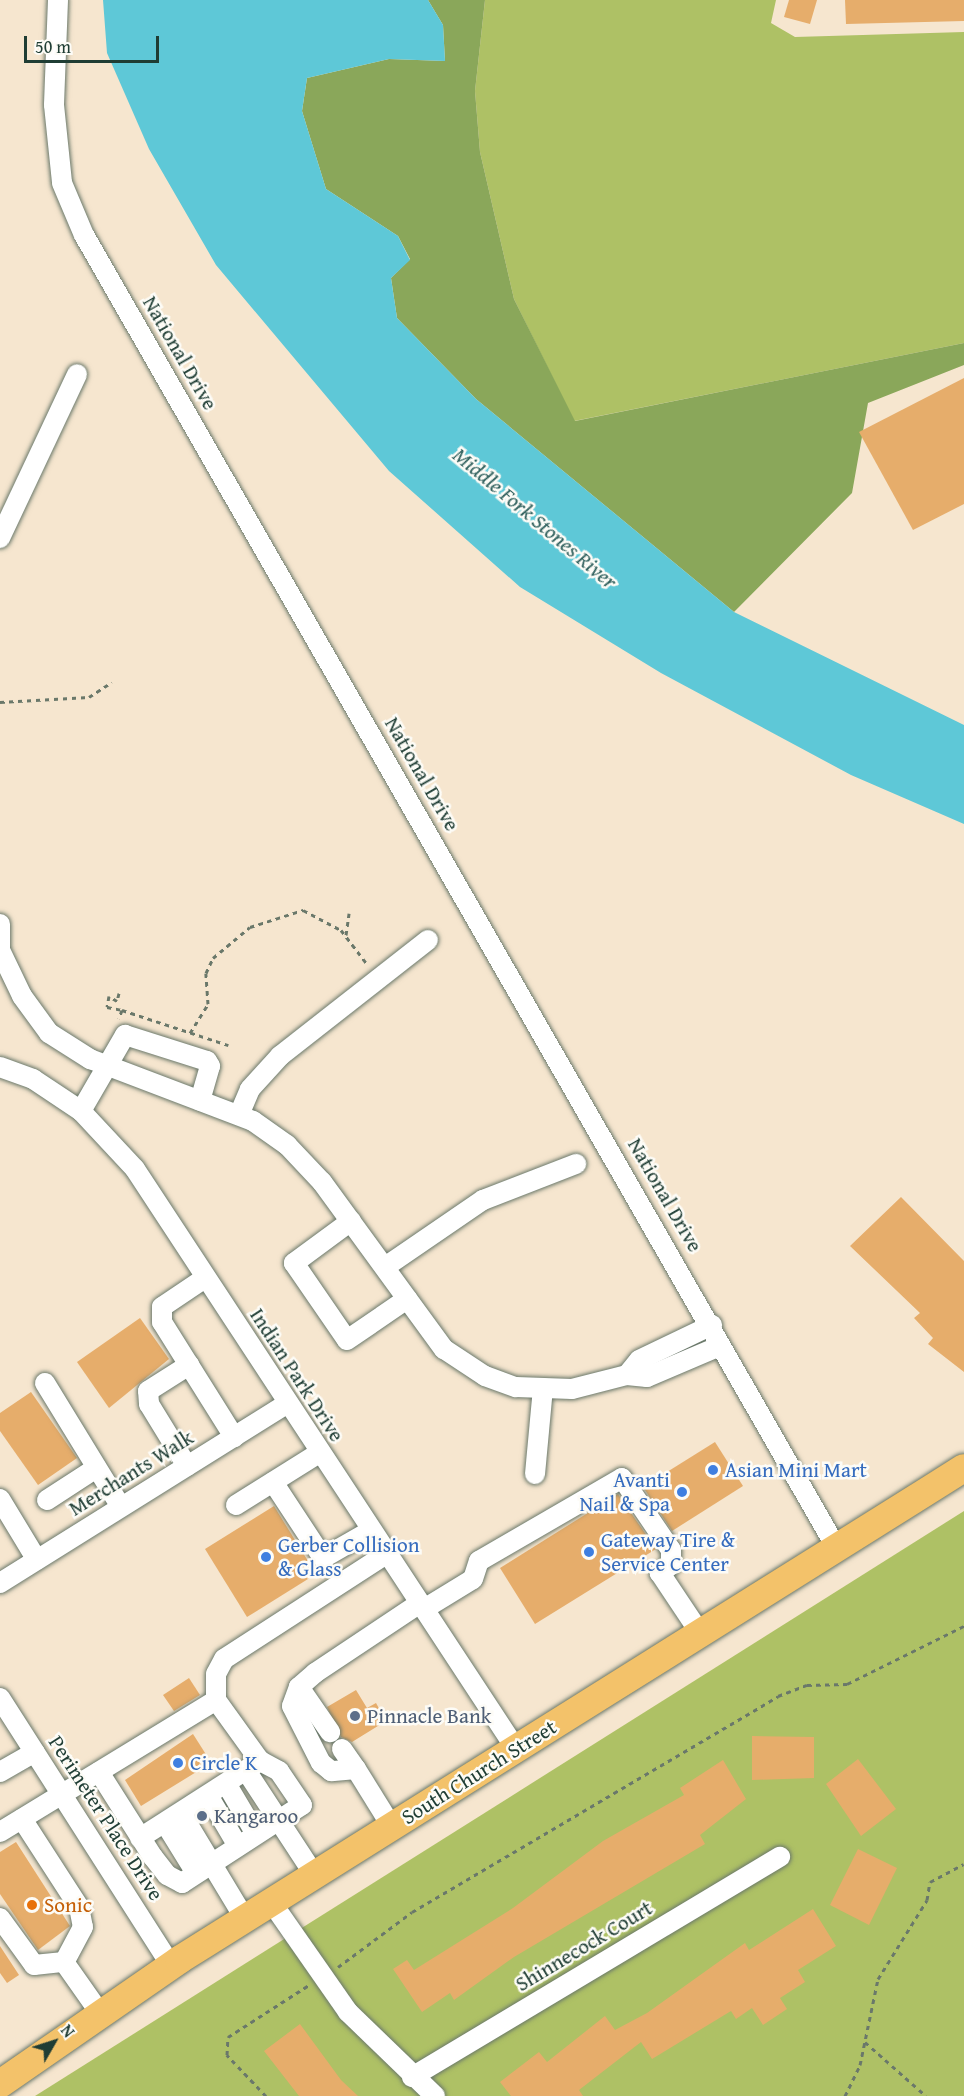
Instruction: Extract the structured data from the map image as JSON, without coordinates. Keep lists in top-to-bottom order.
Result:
{
  "streets": {
    "highway": ["South Church Street"],
    "street": [
      "National Drive",
      "Indian Park Drive",
      "Merchants Walk",
      "Perimeter Place Drive",
      "Shinnecock Court"
    ]
  },
  "crossings": [
    ["National Drive", "South Church Street"],
    ["Indian Park Drive", "Merchants Walk"],
    ["Indian Park Drive", "South Church Street"],
    ["South Church Street", "Perimeter Place Drive"]
  ],
  "water": ["Middle Fork Stones River"],
  "places": [
    "Asian Mini Mart",
    "Avanti Nail & Spa",
    "Gateway Tire & Service Center",
    "Gerber Collision & Glass",
    "Pinnacle Bank",
    "Circle K",
    "Kangaroo",
    "Sonic"
  ],
  "scale_bar": "50 m",
  "north": "top right"
}
